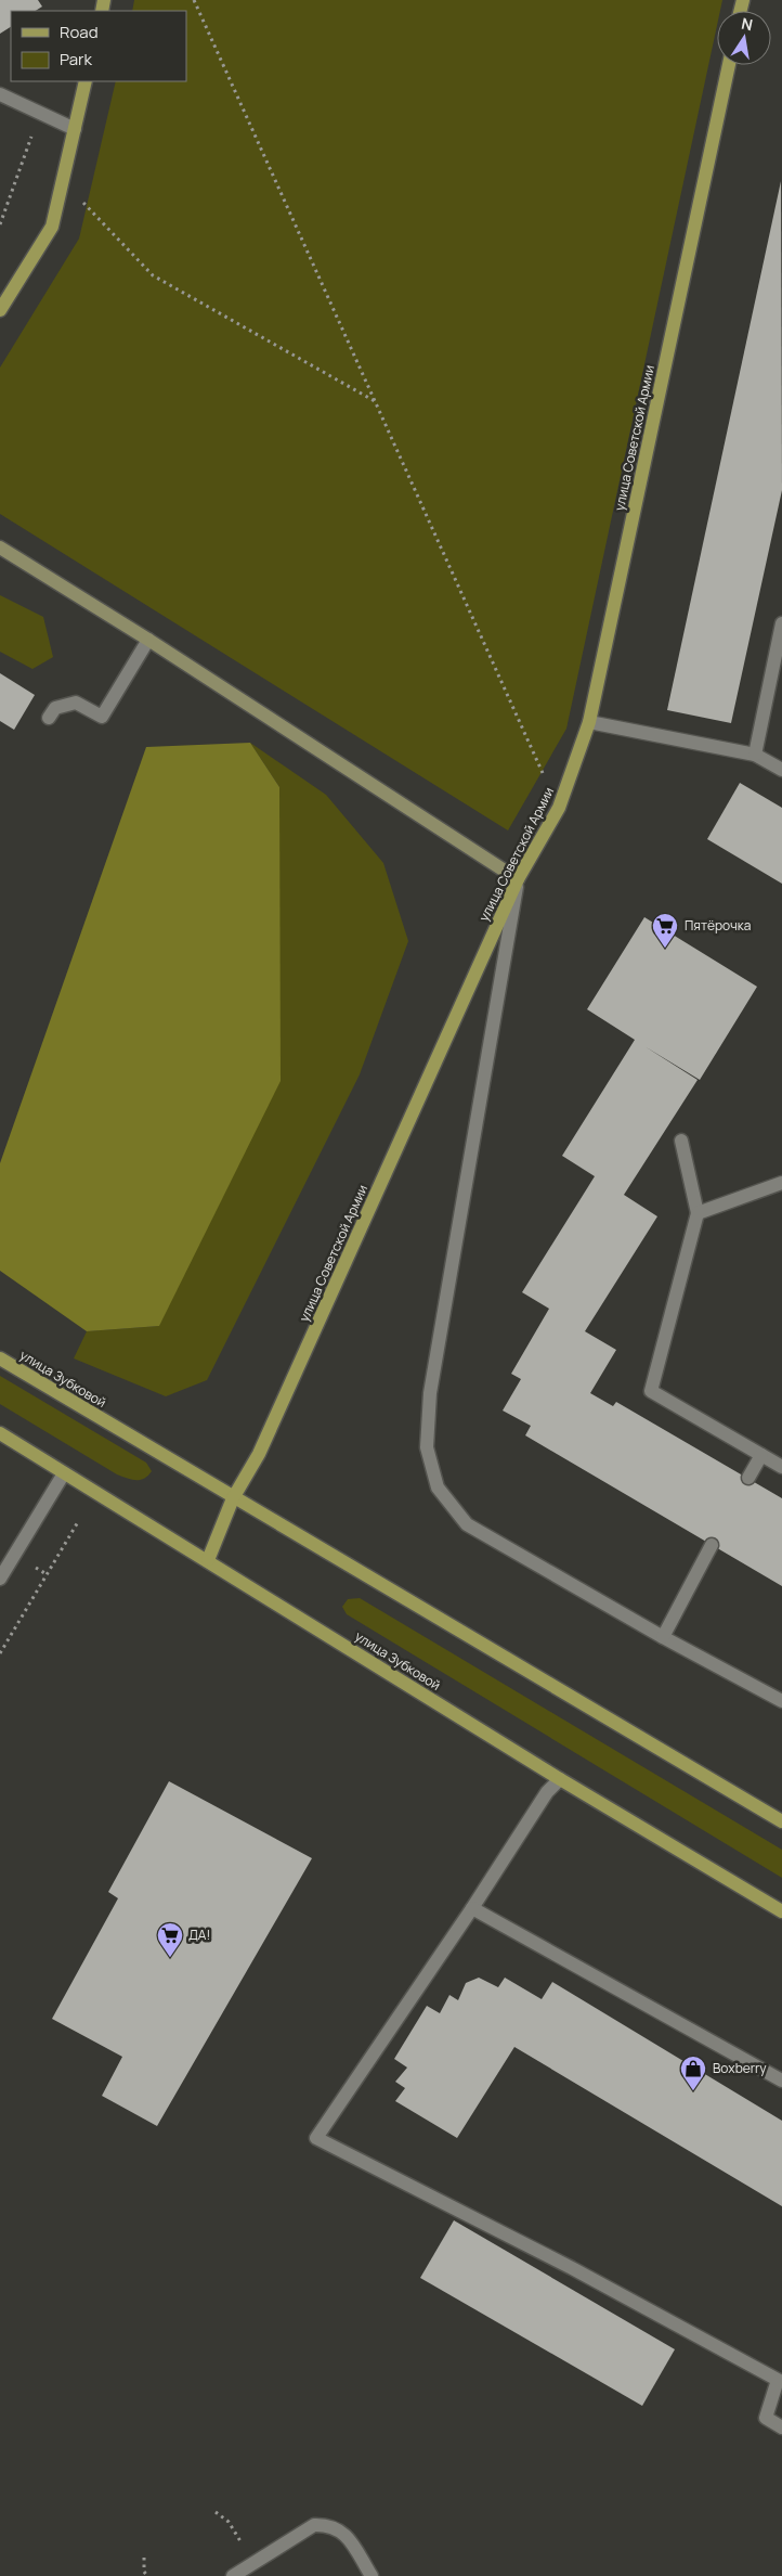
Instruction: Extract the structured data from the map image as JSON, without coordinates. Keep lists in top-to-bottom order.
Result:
{
  "streets": {
    "main road": ["улица Советской Армии", "улица Зубковой"]
  },
  "crossings": [
    ["улица Советской Армии", "улица Зубковой"]
  ],
  "places": {
    "supermarket": ["Пятёрочка", "ДА!"],
    "shop": ["Boxberry"]
  },
  "legend": ["Road", "Park"],
  "north": "top"
}
